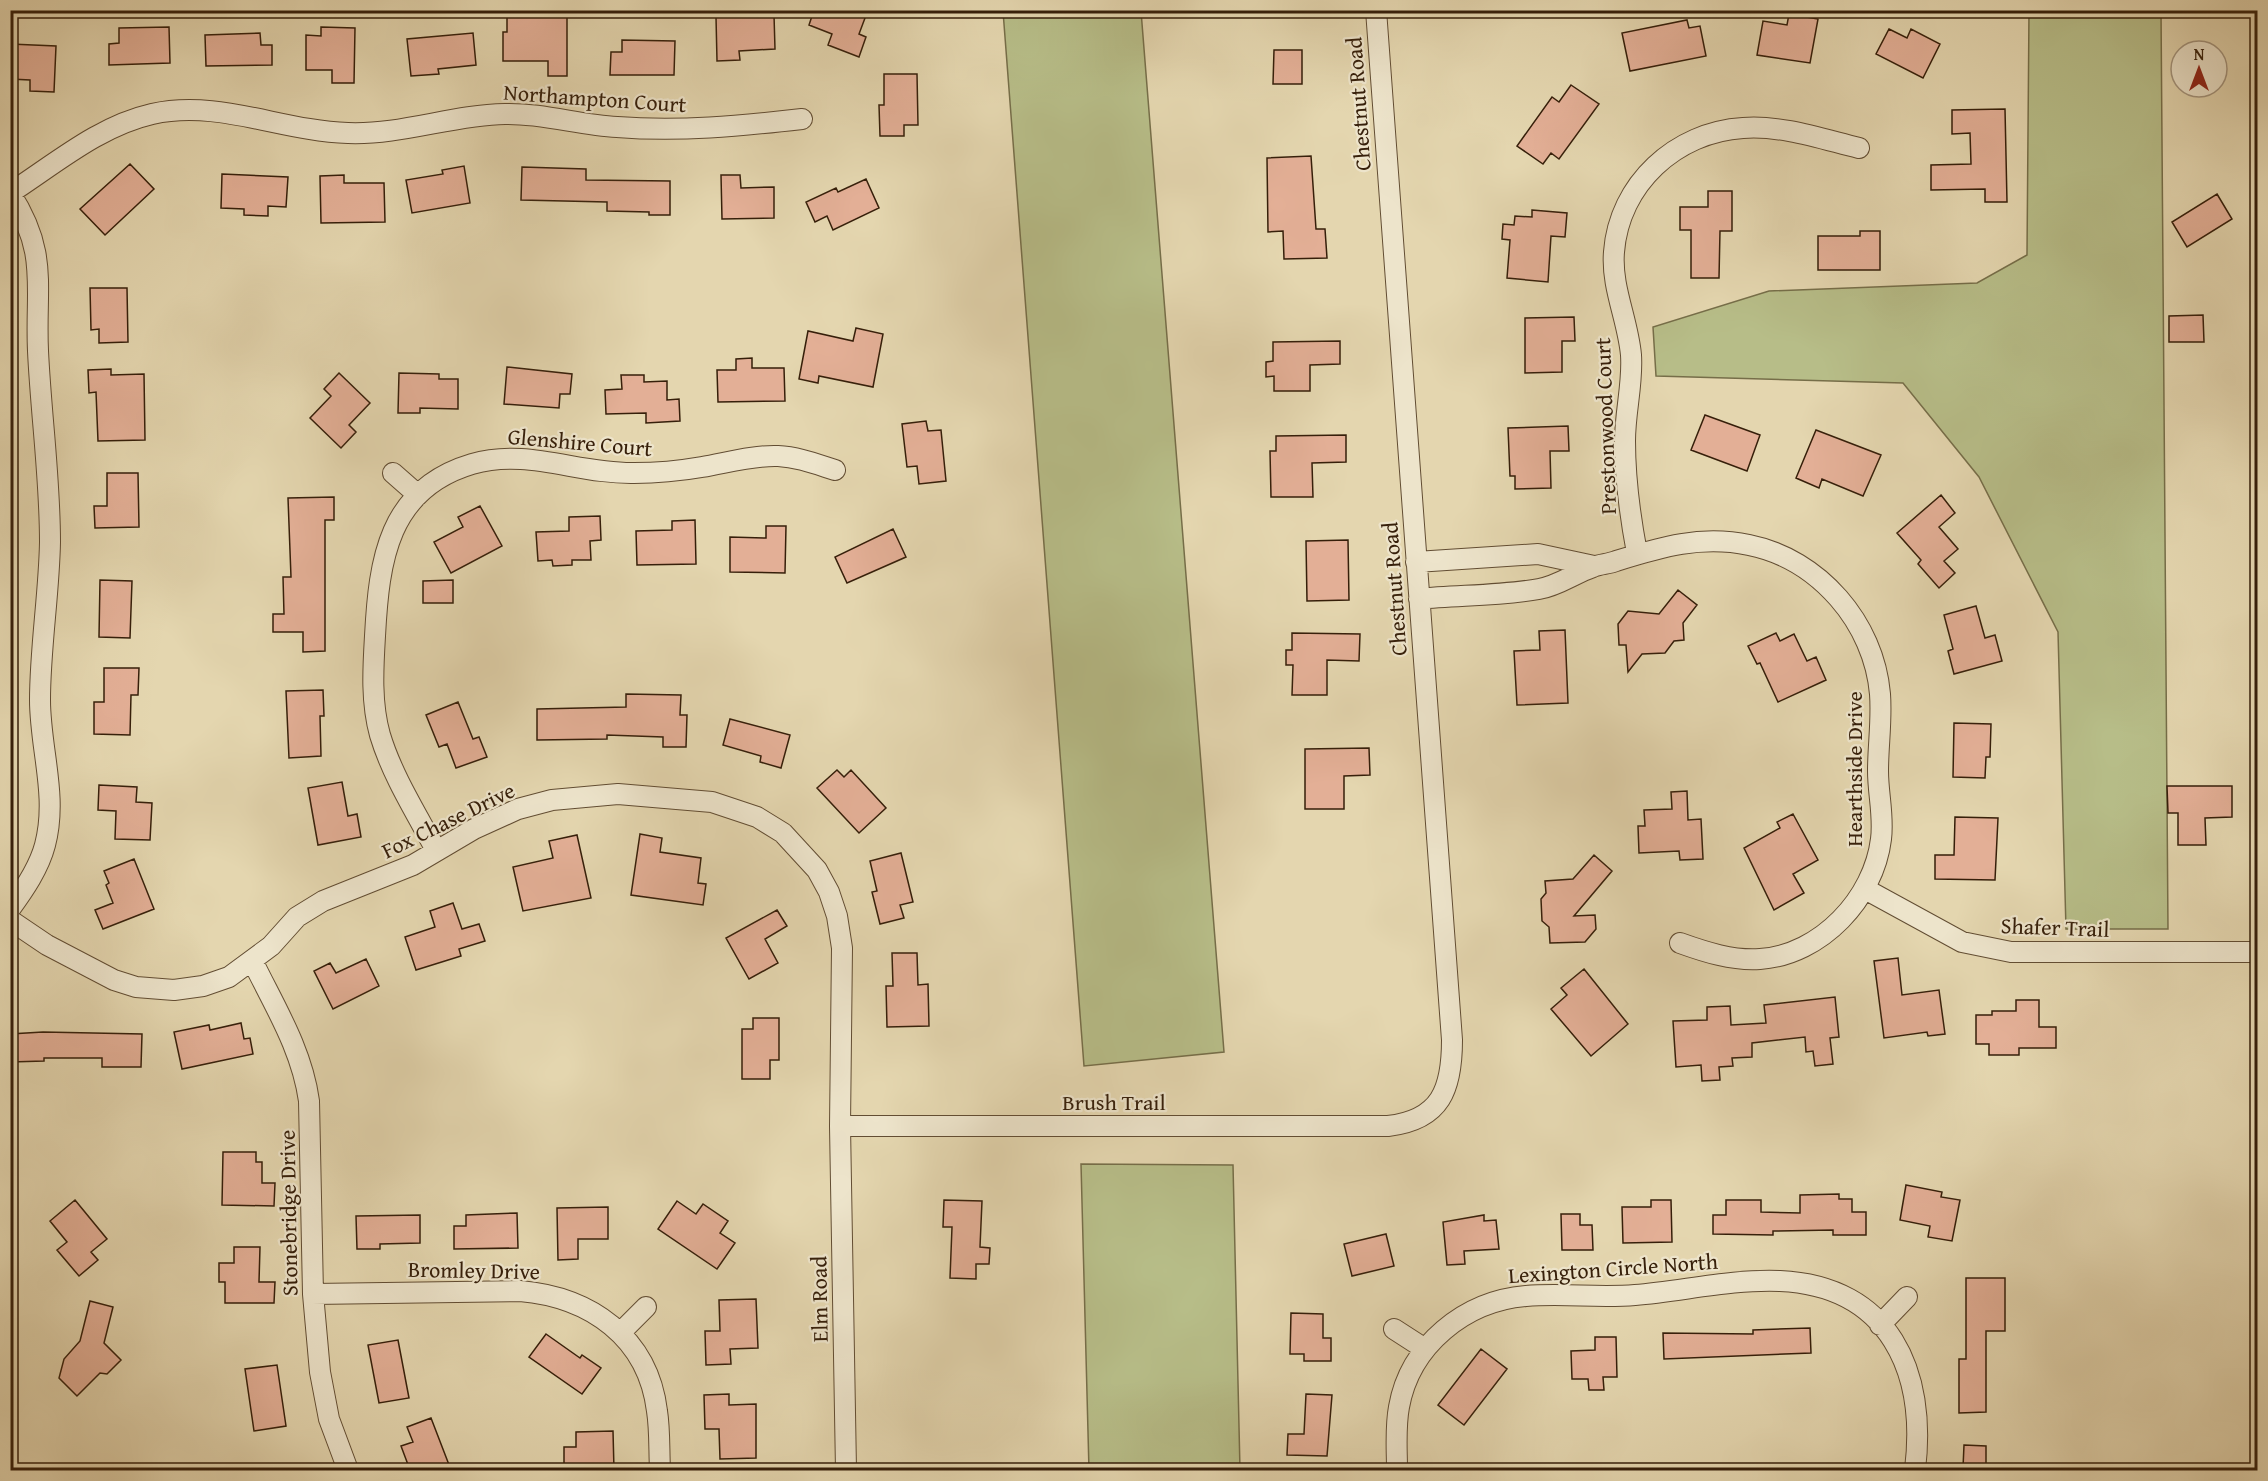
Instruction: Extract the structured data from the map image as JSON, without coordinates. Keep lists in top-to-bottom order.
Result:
{
  "streets": {
    "street": [
      "Northampton Court",
      "Chestnut Road",
      "Prestonwood Court",
      "Glenshire Court",
      "Hearthside Drive",
      "Fox Chase Drive",
      "Shafer Trail",
      "Brush Trail",
      "Stonebridge Drive",
      "Lexington Circle North",
      "Bromley Drive",
      "Elm Road"
    ]
  },
  "crossings": [
    ["Chestnut Road", "Hearthside Drive"],
    ["Chestnut Road", "Brush Trail"],
    ["Prestonwood Court", "Hearthside Drive"],
    ["Glenshire Court", "Fox Chase Drive"],
    ["Hearthside Drive", "Shafer Trail"],
    ["Fox Chase Drive", "Brush Trail"],
    ["Fox Chase Drive", "Stonebridge Drive"],
    ["Fox Chase Drive", "Elm Road"],
    ["Brush Trail", "Elm Road"],
    ["Stonebridge Drive", "Bromley Drive"]
  ],
  "north": "top"
}
